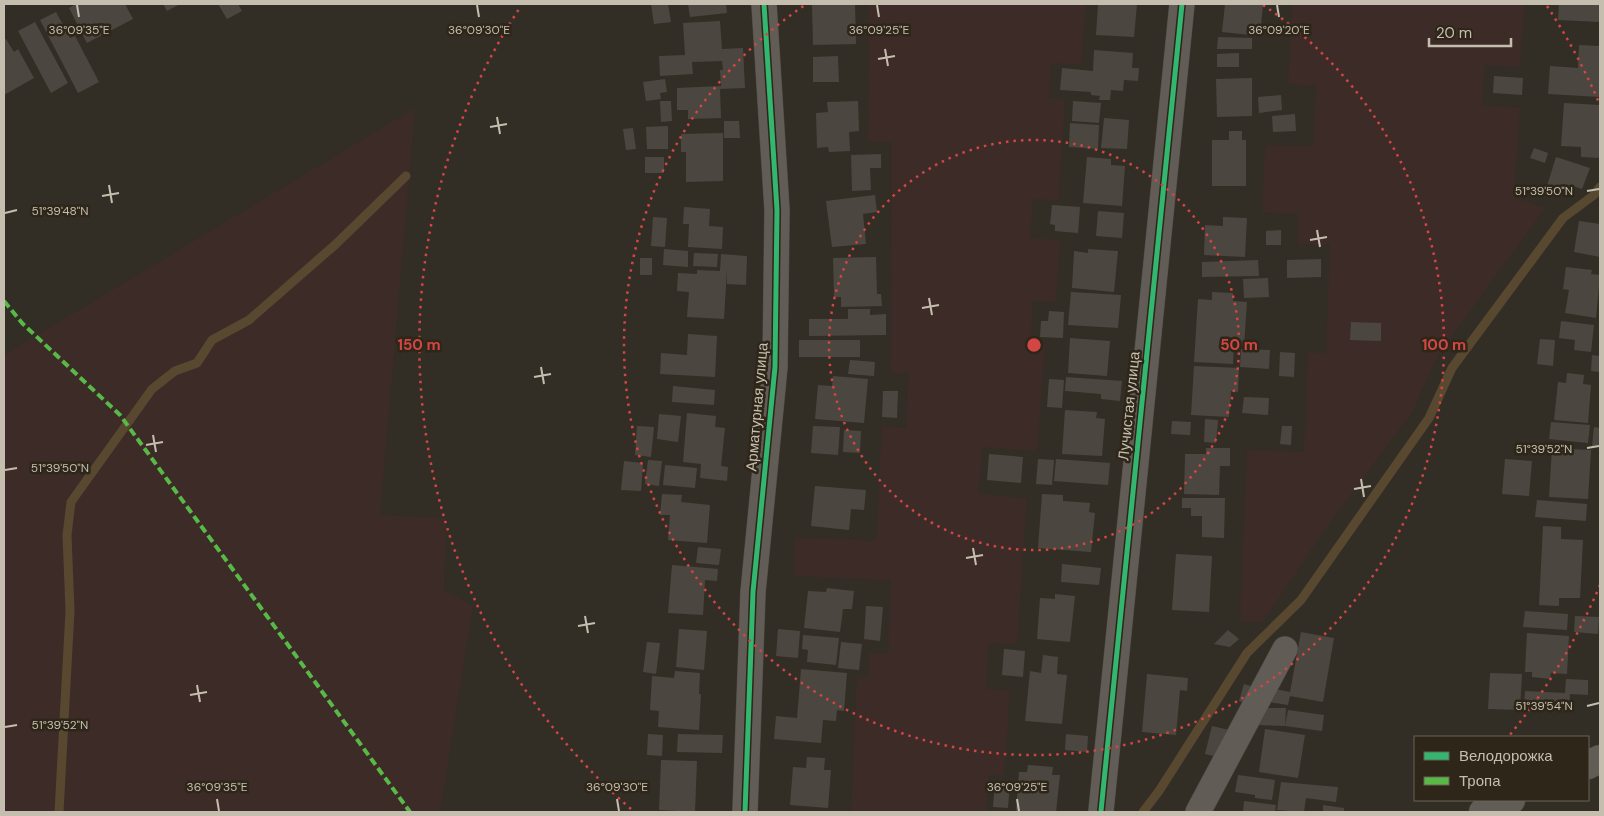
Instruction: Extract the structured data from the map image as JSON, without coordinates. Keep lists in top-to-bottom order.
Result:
{
  "streets": {
    "street": ["Лучистая улица", "Арматурная улица"]
  },
  "legend": ["Велодорожка", "Тропа"],
  "scale_bar": "20 m",
  "coordinates": [
    "36°09'35\"E",
    "36°09'30\"E",
    "36°09'25\"E",
    "36°09'20\"E",
    "51°39'50\"N",
    "51°39'48\"N",
    "51°39'52\"N",
    "51°39'54\"N"
  ],
  "rings": ["50 m", "100 m", "150 m"]
}
